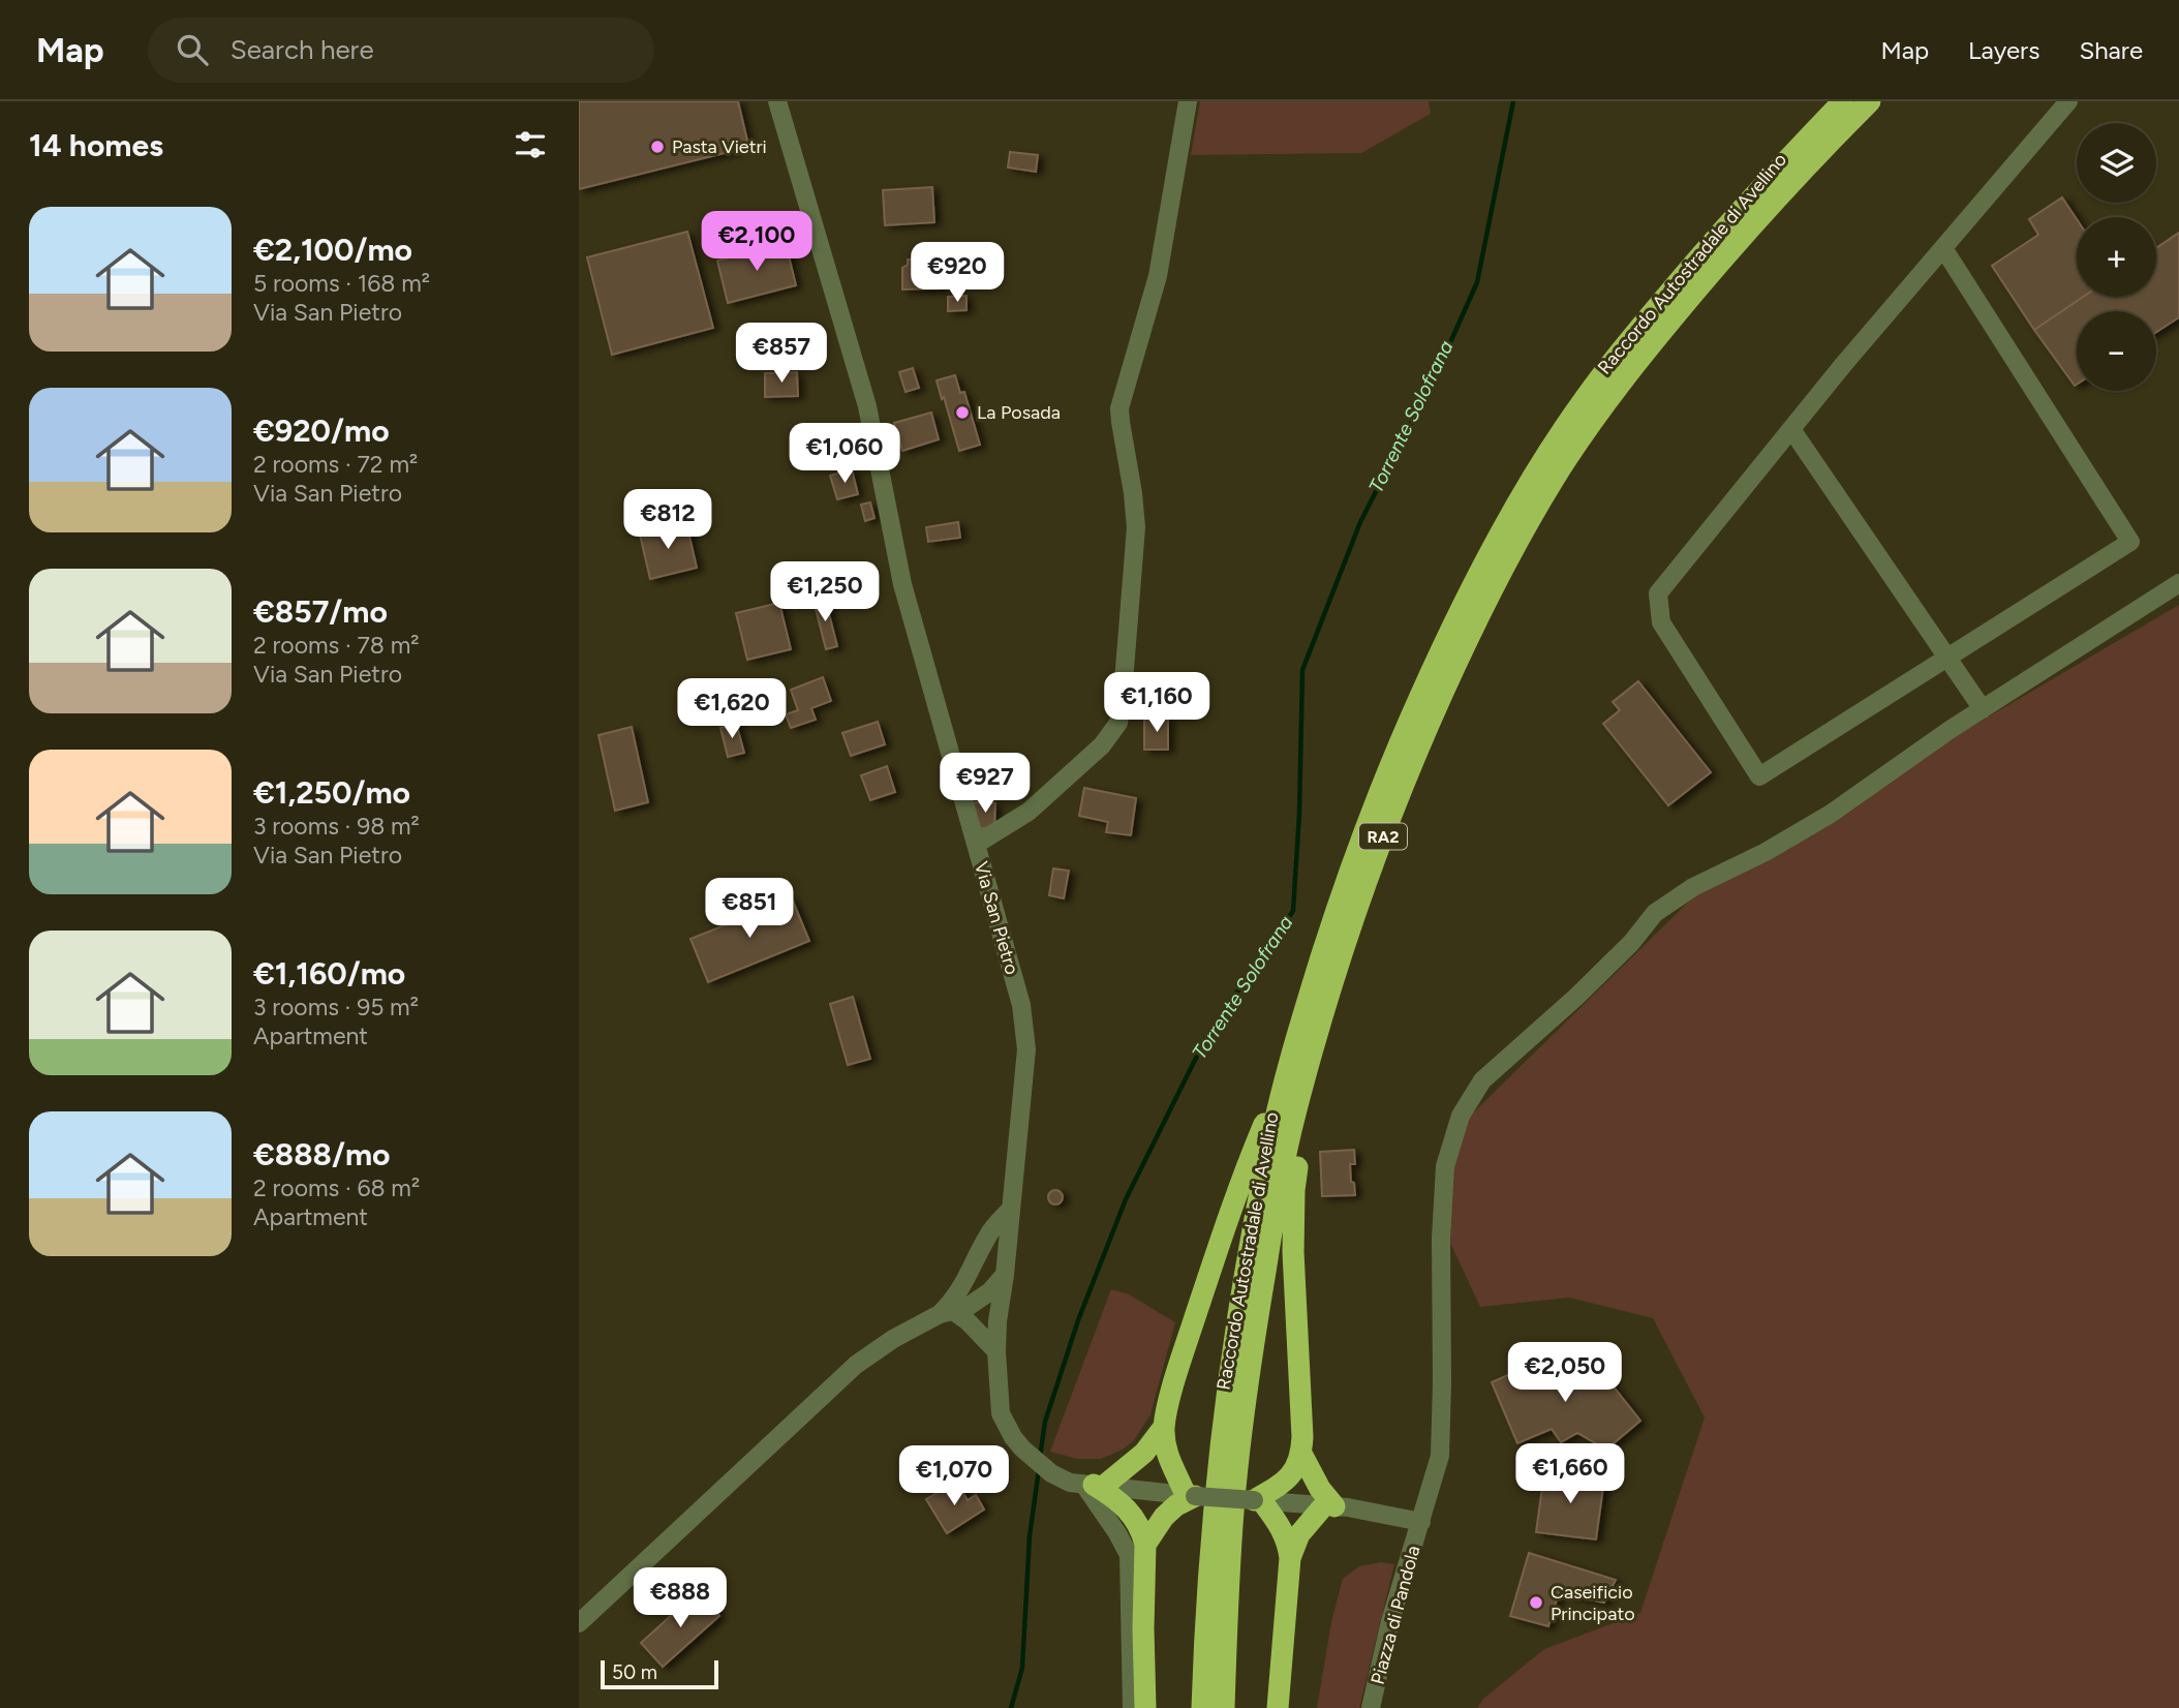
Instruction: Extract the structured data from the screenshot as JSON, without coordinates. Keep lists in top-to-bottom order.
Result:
{
  "streets": {
    "highway": ["Raccordo Autostradale di Avellino", "RA2"],
    "street": ["Via San Pietro", "Piazza di Pandola"]
  },
  "water": ["Torrente Solofrana"],
  "places": ["Pasta Vietri", "La Posada", "Caseificio Principato"],
  "scale_bar": "50 m",
  "page": {
    "header": "Map",
    "search": "Search here",
    "nav": ["Map", "Layers", "Share"],
    "heading": "14 homes",
    "map_buttons": ["+", "−"],
    "list": [
      {
        "name": "€2,100/mo",
        "note": "5 rooms · 168 m² · Via San Pietro"
      },
      {
        "name": "€920/mo",
        "note": "2 rooms · 72 m² · Via San Pietro"
      },
      {
        "name": "€857/mo",
        "note": "2 rooms · 78 m² · Via San Pietro"
      },
      {
        "name": "€1,250/mo",
        "note": "3 rooms · 98 m² · Via San Pietro"
      },
      {
        "name": "€1,160/mo",
        "note": "3 rooms · 95 m² · Apartment"
      },
      {
        "name": "€888/mo",
        "note": "2 rooms · 68 m² · Apartment"
      }
    ],
    "price": [
      "€2,100",
      "€920",
      "€857",
      "€1,060",
      "€812",
      "€1,250",
      "€1,160",
      "€1,620",
      "€927",
      "€851",
      "€2,050",
      "€1,660",
      "€1,070",
      "€888"
    ],
    "scale": "50 m"
  }
}
